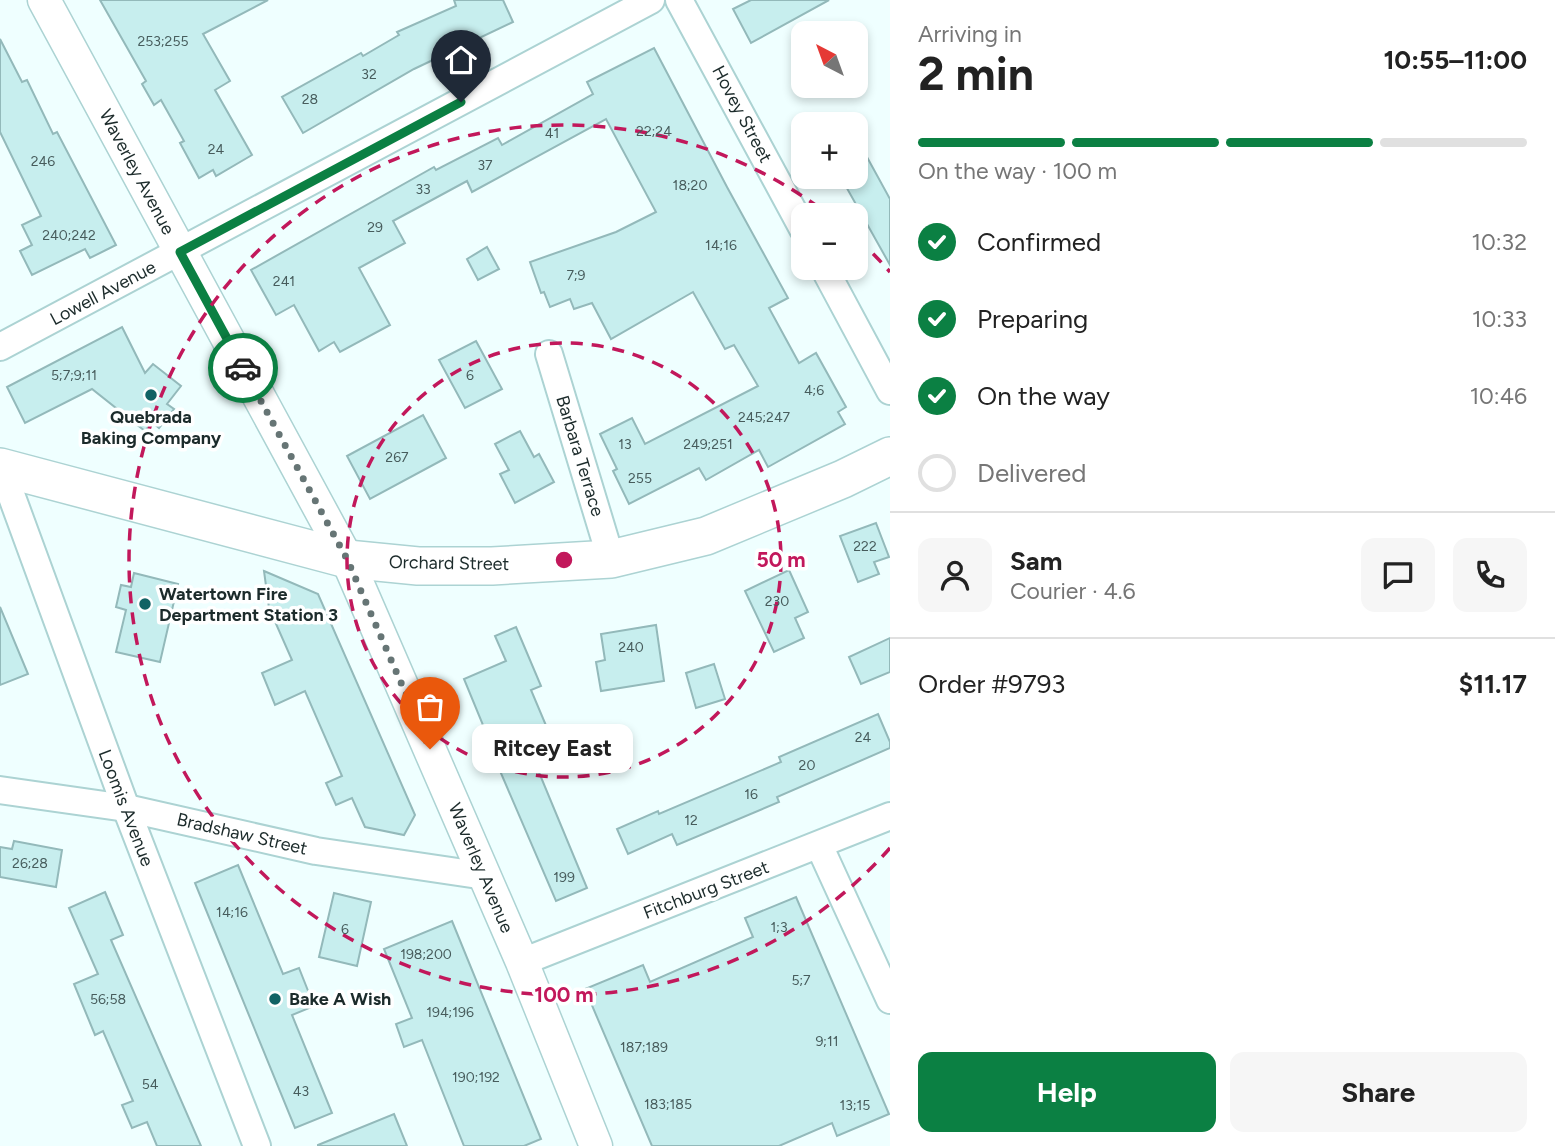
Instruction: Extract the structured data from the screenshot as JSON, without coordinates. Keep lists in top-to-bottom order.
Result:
{
  "streets": {
    "main road": ["Orchard Street"],
    "street": [
      "Hovey Street",
      "Waverley Avenue",
      "Lowell Avenue",
      "Barbara Terrace",
      "Loomis Avenue",
      "Bradshaw Street",
      "Fitchburg Street"
    ]
  },
  "crossings": [
    ["Waverley Avenue", "Lowell Avenue"],
    ["Waverley Avenue", "Orchard Street"],
    ["Waverley Avenue", "Bradshaw Street"],
    ["Waverley Avenue", "Fitchburg Street"],
    ["Barbara Terrace", "Orchard Street"],
    ["Orchard Street", "Loomis Avenue"],
    ["Loomis Avenue", "Bradshaw Street"]
  ],
  "places": [
    "Quebrada Baking Company",
    "Watertown Fire Department Station 3",
    "Ritcey East",
    "Bake A Wish"
  ],
  "house_numbers": [
    "253;255",
    "32",
    "28",
    "22;24",
    "41",
    "24",
    "246",
    "37",
    "18;20",
    "33",
    "29",
    "240;242",
    "14;16",
    "7;9",
    "241",
    "5;7;9;11",
    "6",
    "4;6",
    "245;247",
    "13",
    "249;251",
    "267",
    "255",
    "222",
    "230",
    "240",
    "24",
    "20",
    "16",
    "12",
    "26;28",
    "199",
    "14;16",
    "1;3",
    "6",
    "198;200",
    "5;7",
    "56;58",
    "194;196",
    "9;11",
    "187;189",
    "190;192",
    "54",
    "43",
    "183;185",
    "13;15"
  ],
  "north": "top left",
  "page": {
    "heading": ["2 min", "Arriving in", "10:55–11:00"],
    "panel": [
      "Sam",
      "Courier · 4.6",
      "Order #9793",
      "$11.17"
    ],
    "map_buttons": ["+", "−"],
    "bar": "On the way · 100 m",
    "list": [
      ["Confirmed", "10:32"],
      ["Preparing", "10:33"],
      ["On the way", "10:46"],
      "Delivered"
    ],
    "bubble": "Ritcey East",
    "buttons": ["Help", "Share"]
  },
  "rings": ["50 m", "100 m"]
}
